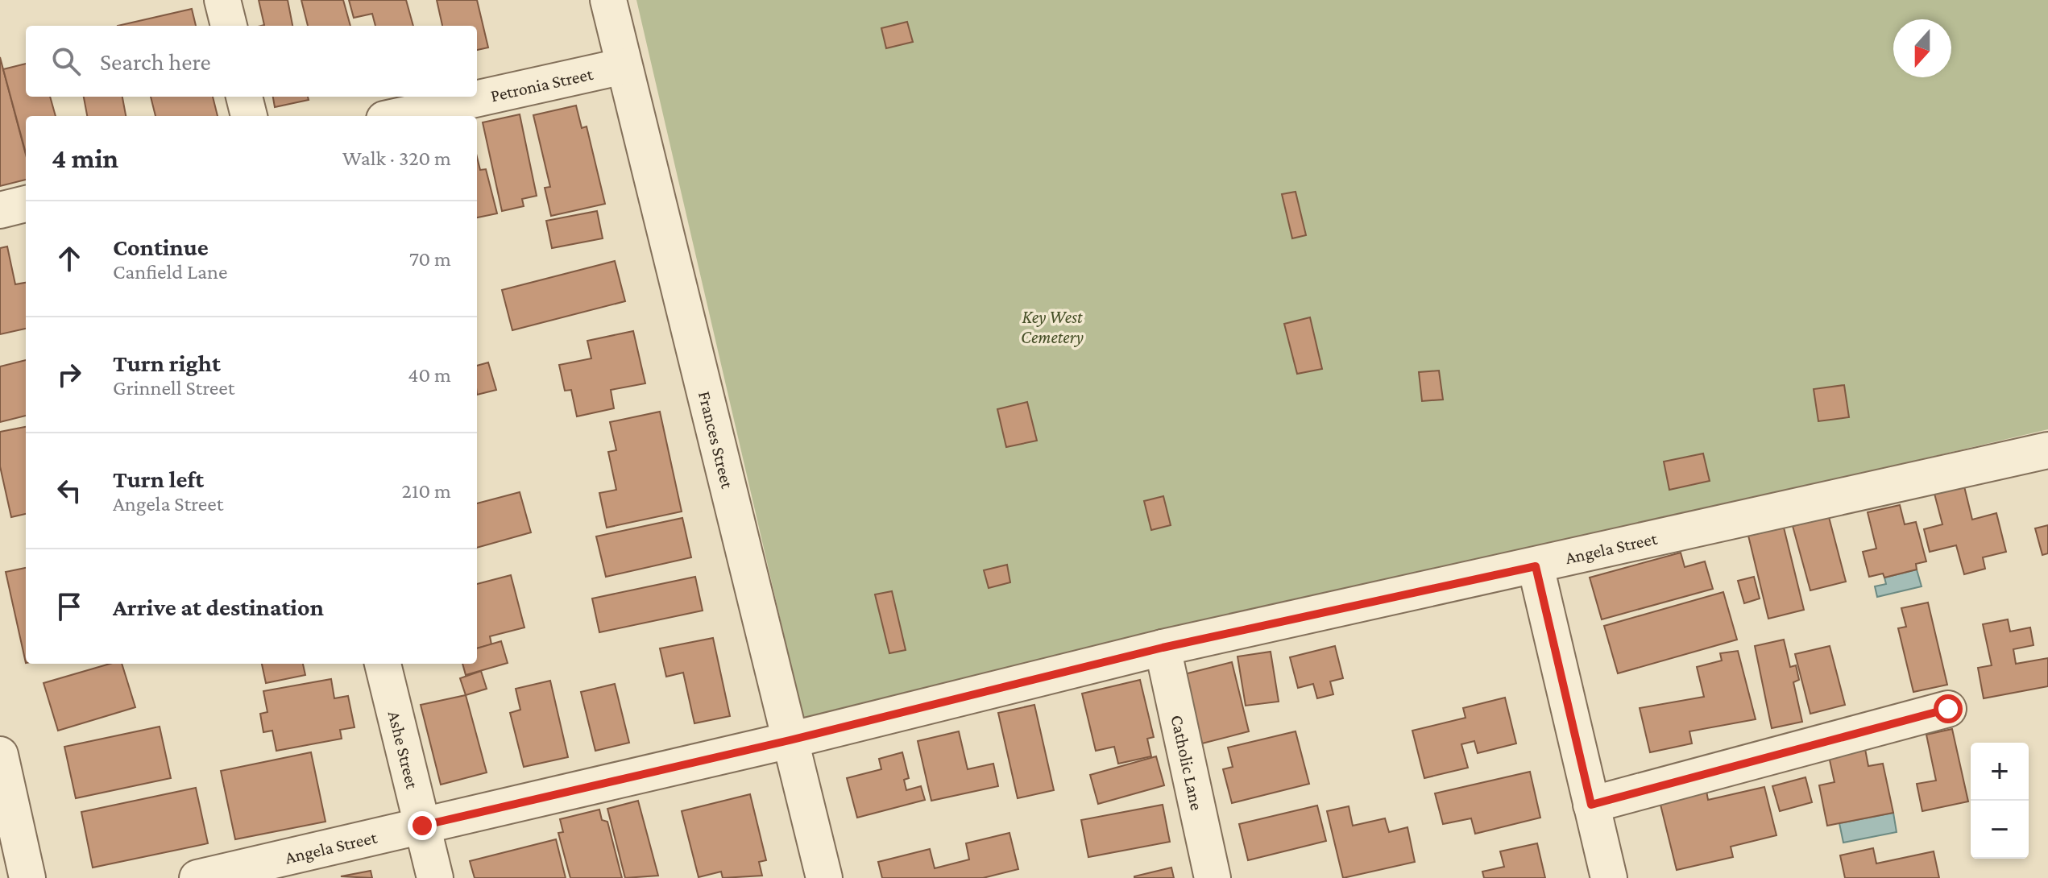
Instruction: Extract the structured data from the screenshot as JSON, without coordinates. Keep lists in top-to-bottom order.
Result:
{
  "streets": {
    "street": [
      "Petronia Street",
      "Frances Street",
      "Angela Street",
      "Ashe Street",
      "Catholic Lane"
    ]
  },
  "crossings": [
    ["Petronia Street", "Frances Street"],
    ["Frances Street", "Angela Street"],
    ["Angela Street", "Ashe Street"],
    ["Angela Street", "Catholic Lane"]
  ],
  "parks": ["Key West Cemetery"],
  "north": "bottom",
  "page": {
    "search": "Search here",
    "heading": ["4 min", "Walk · 320 m"],
    "list": [
      ["Continue", "Canfield Lane", "70 m"],
      ["Turn right", "Grinnell Street", "40 m"],
      ["Turn left", "Angela Street", "210 m"],
      "Arrive at destination"
    ],
    "map_buttons": ["+", "−"]
  }
}
